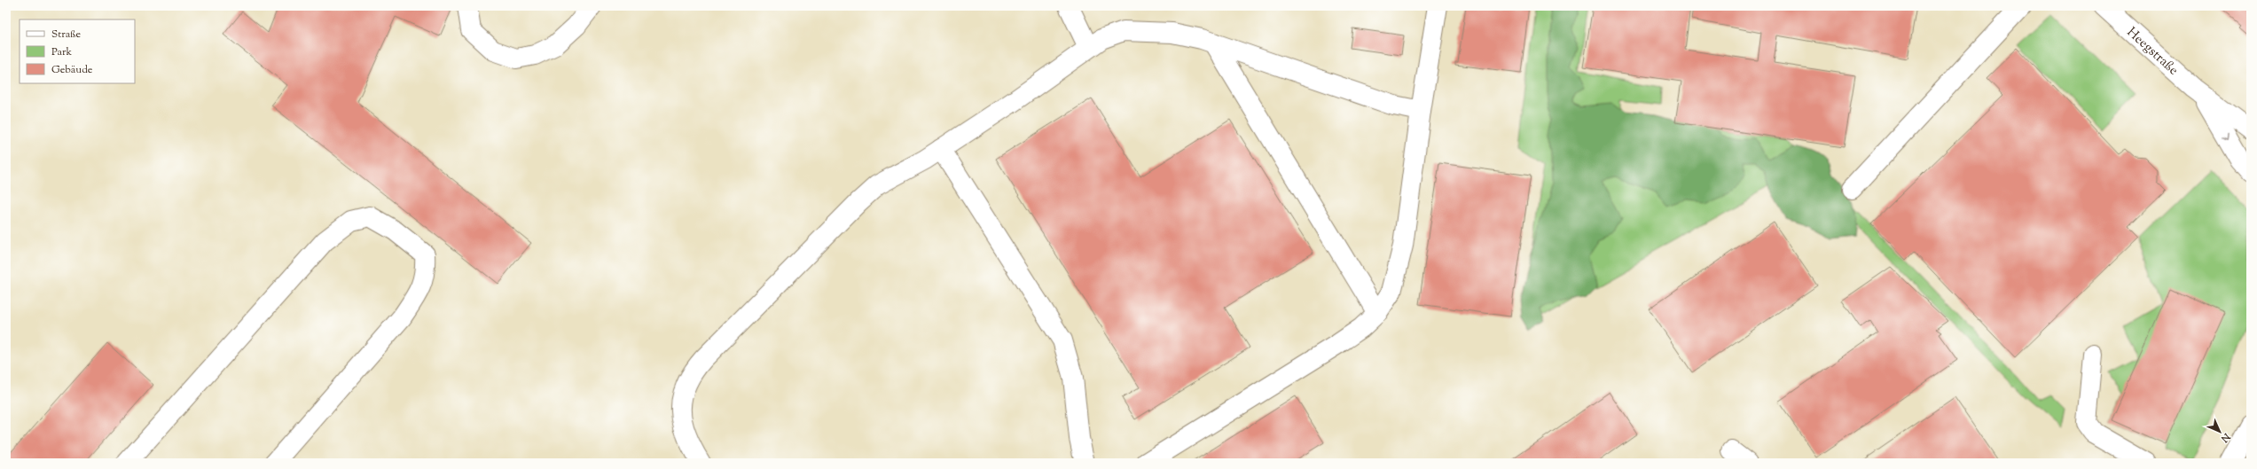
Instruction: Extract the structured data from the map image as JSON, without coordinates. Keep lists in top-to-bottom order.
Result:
{
  "streets": {
    "street": ["Heegstraße"]
  },
  "legend": ["Straße", "Park", "Gebäude"],
  "north": "bottom right"
}
